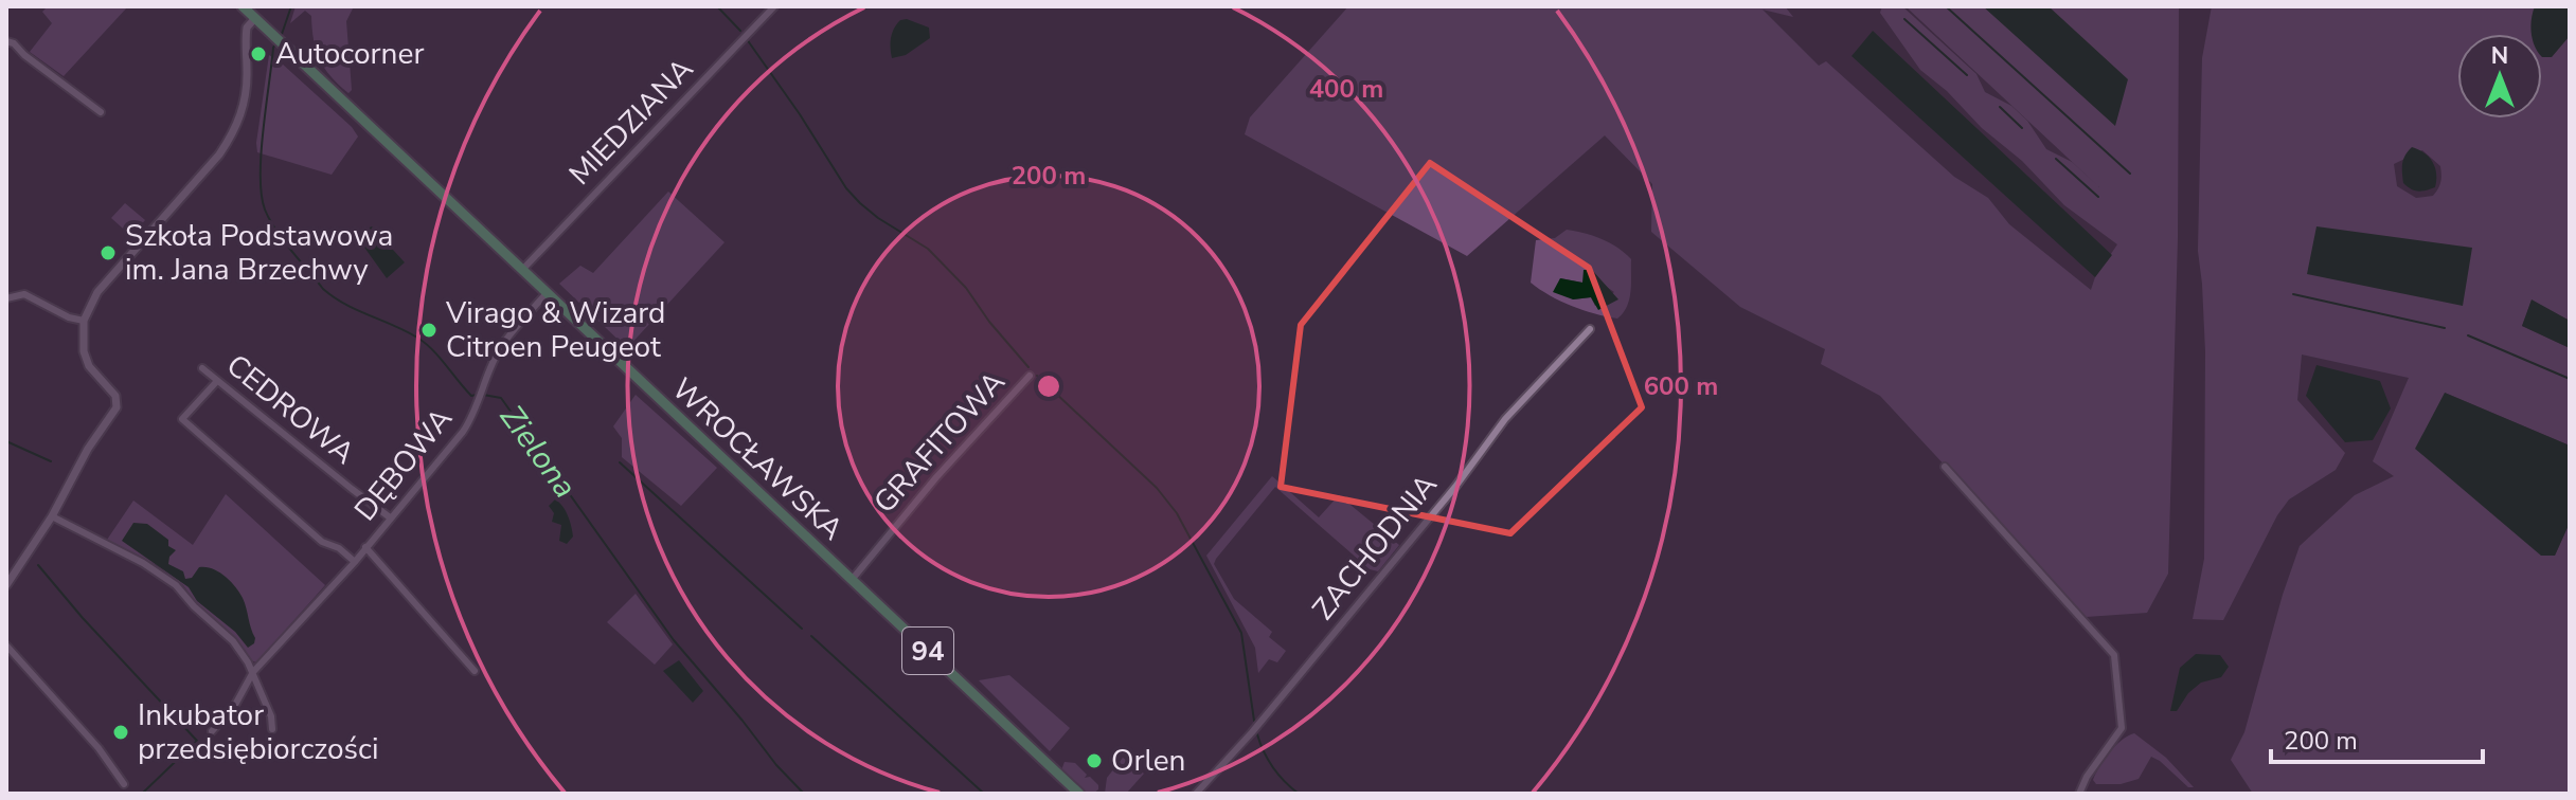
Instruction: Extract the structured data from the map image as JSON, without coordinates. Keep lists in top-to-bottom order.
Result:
{
  "streets": {
    "main road": ["WROCŁAWSKA", "94"],
    "street": [
      "MIEDZIANA",
      "CEDROWA",
      "GRAFITOWA",
      "DĘBOWA",
      "ZACHODNIA"
    ]
  },
  "crossings": [
    ["MIEDZIANA", "WROCŁAWSKA"],
    ["CEDROWA", "DĘBOWA"],
    ["GRAFITOWA", "WROCŁAWSKA"],
    ["WROCŁAWSKA", "DĘBOWA"],
    ["WROCŁAWSKA", "94"]
  ],
  "water": ["Zielona"],
  "places": [
    "Autocorner",
    "Szkoła Podstawowa im. Jana Brzechwy",
    "Virago & Wizard Citroen Peugeot",
    "Inkubator przedsiębiorczości",
    "Orlen"
  ],
  "scale_bar": "200 m",
  "north": "top",
  "rings": ["400 m", "200 m", "600 m"]
}
